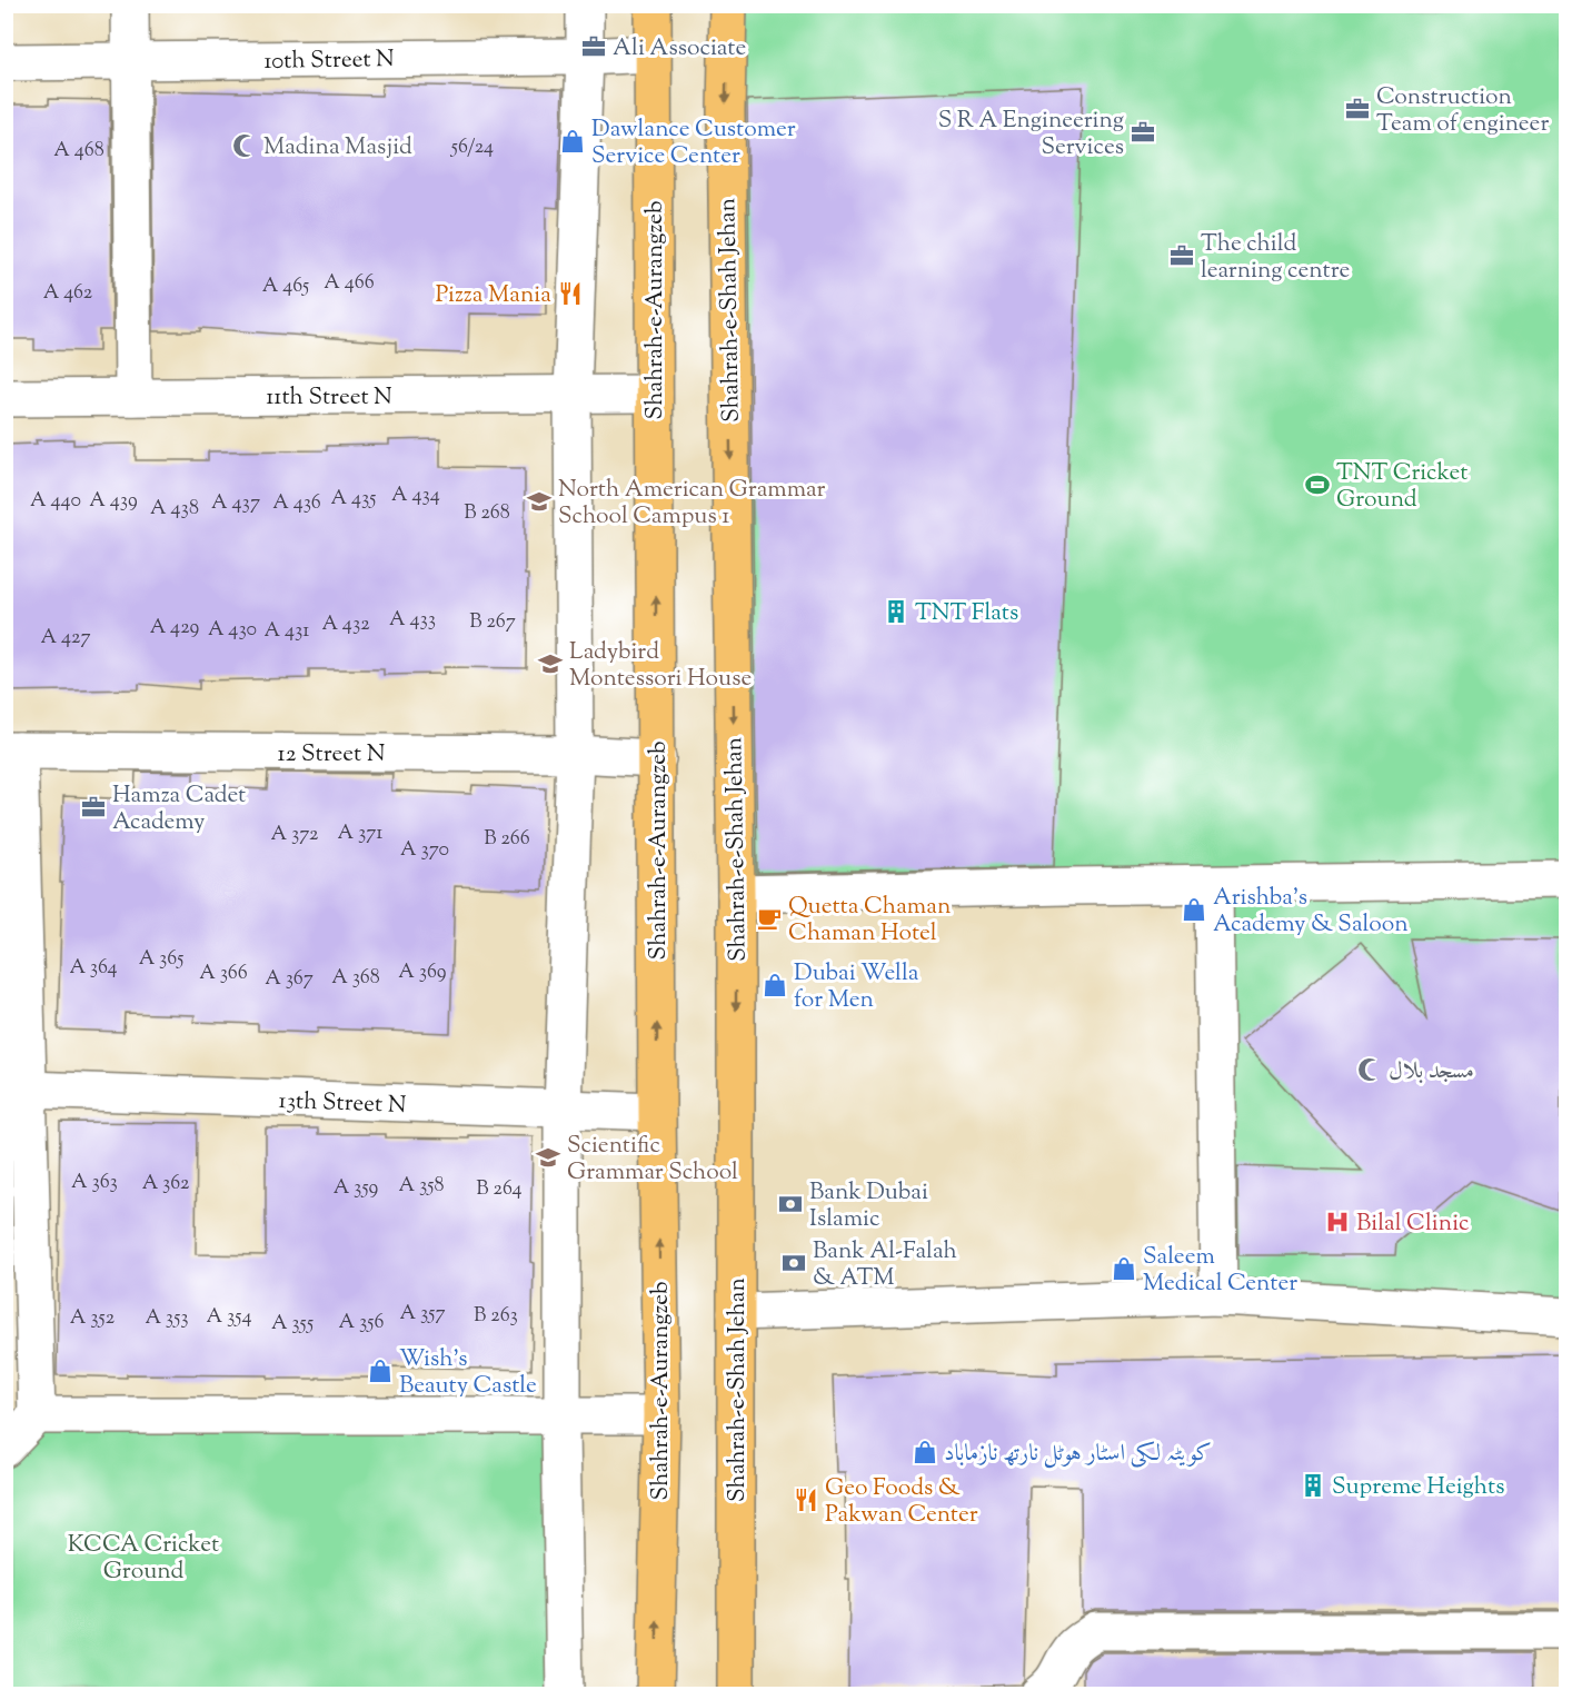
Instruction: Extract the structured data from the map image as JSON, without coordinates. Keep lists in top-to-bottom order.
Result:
{
  "streets": {
    "main road": ["Shahrah-e-Aurangzeb", "Shahrah-e-Shah Jehan"],
    "street": [
      "10th Street N",
      "11th Street N",
      "12 Street N",
      "13th Street N"
    ]
  },
  "crossings": [
    ["10th Street N", "Shahrah-e-Aurangzeb"],
    ["Shahrah-e-Aurangzeb", "11th Street N"],
    ["Shahrah-e-Aurangzeb", "12 Street N"],
    ["Shahrah-e-Aurangzeb", "13th Street N"]
  ],
  "one_way": ["Shahrah-e-Aurangzeb", "Shahrah-e-Shah Jehan"],
  "parks": ["KCCA Cricket Ground"],
  "places": {
    "office": [
      "Ali Associate",
      "Construction Team of engineer",
      "S R A Engineering Services",
      "The child learning centre",
      "Hamza Cadet Academy"
    ],
    "shop": [
      "Dawlance Customer Service Center",
      "Arishba's Academy & Saloon",
      "Dubai Wella for Men",
      "Saleem Medical Center",
      "Wish's Beauty Castle",
      "کویٹہ لکی اسٹار ہوٹل نارتھ نازماباد"
    ],
    "mosque": ["Madina Masjid", "مسجد بلال"],
    "restaurant": ["Pizza Mania", "Geo Foods & Pakwan Center"],
    "sports": ["TNT Cricket Ground"],
    "school or university": ["North American Grammar School Campus 1", "Ladybird Montessori House", "Scientific Grammar School"],
    "building": ["TNT Flats", "Supreme Heights"],
    "cafe": ["Quetta Chaman Chaman Hotel"],
    "bank": ["Bank Dubai Islamic", "Bank Al-Falah & ATM"],
    "hospital": ["Bilal Clinic"]
  },
  "house_numbers": [
    "56/24",
    "A 468",
    "A 466",
    "A 465",
    "A 462",
    "A 434",
    "A 435",
    "A 440",
    "A 439",
    "A 437",
    "A 436",
    "A 438",
    "B 268",
    "A 433",
    "B 267",
    "A 432",
    "A 429",
    "A 430",
    "A 431",
    "A 427",
    "A 371",
    "A 372",
    "B 266",
    "A 370",
    "A 365",
    "A 364",
    "A 369",
    "A 366",
    "A 368",
    "A 367",
    "A 363",
    "A 362",
    "A 358",
    "A 359",
    "B 264",
    "A 357",
    "B 263",
    "A 354",
    "A 352",
    "A 353",
    "A 356",
    "A 355"
  ]
}
